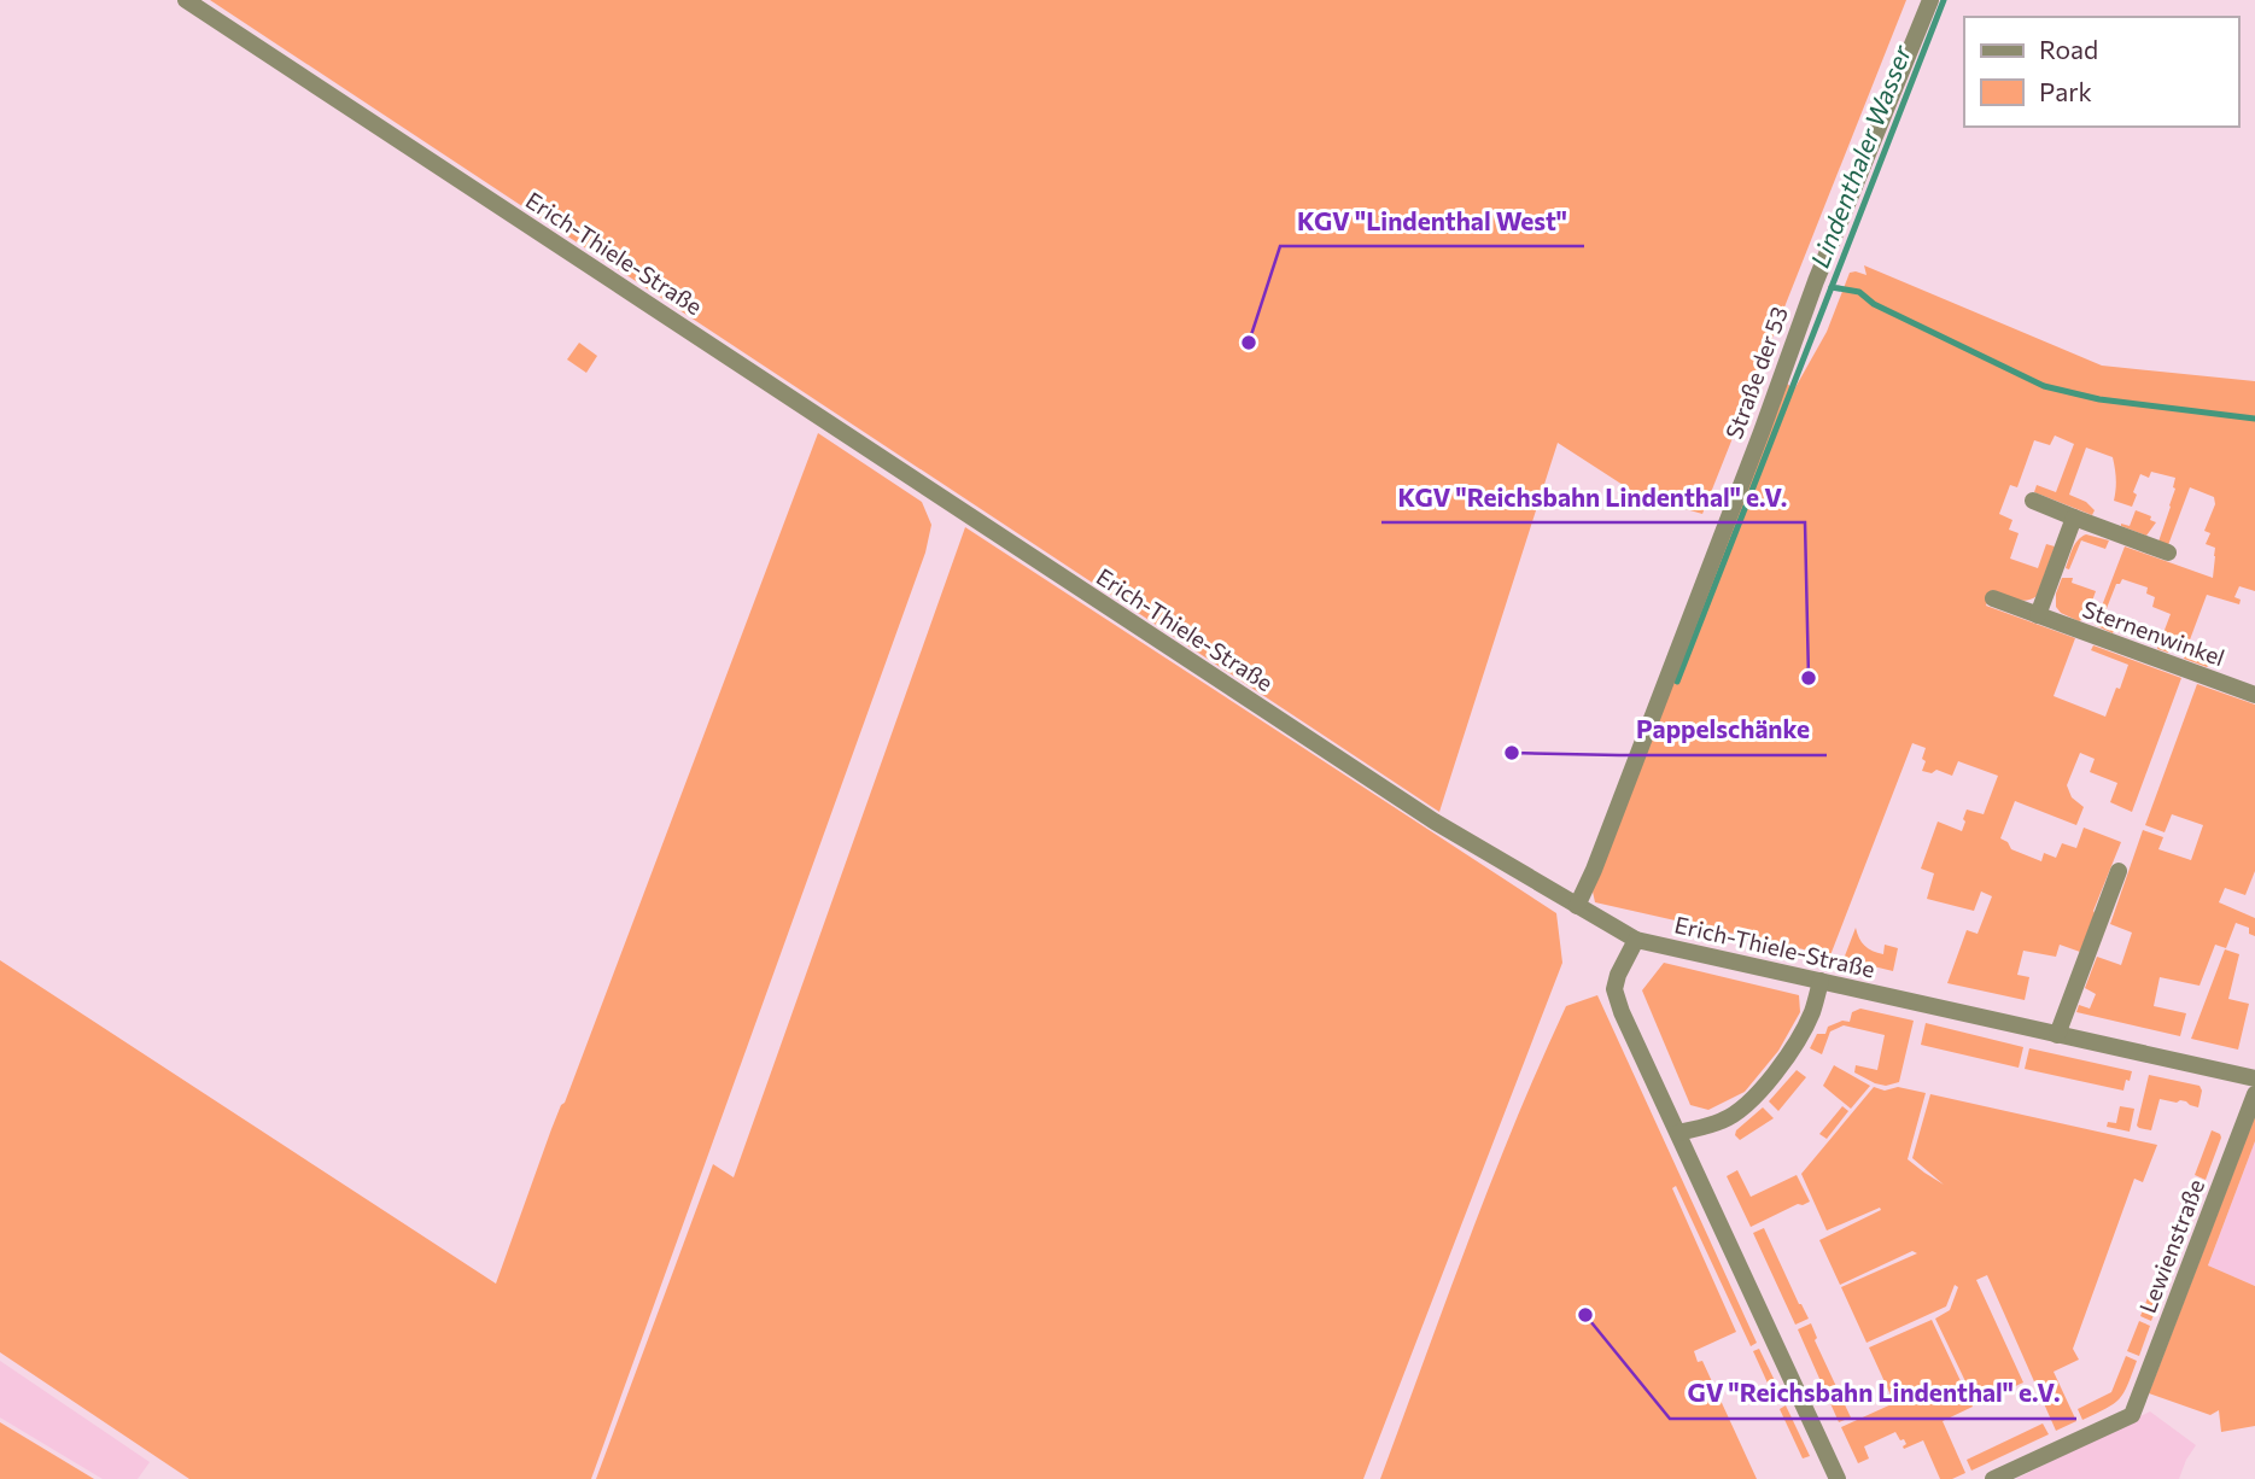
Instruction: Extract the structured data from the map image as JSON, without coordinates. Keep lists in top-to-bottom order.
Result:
{
  "streets": {
    "street": [
      "Erich-Thiele-Straße",
      "Straße der 53",
      "Sternenwinkel",
      "Lewienstraße"
    ]
  },
  "crossings": [
    ["Erich-Thiele-Straße", "Straße der 53"]
  ],
  "water": ["Lindenthaler Wasser"],
  "places": [
    "KGV \"Lindenthal West\"",
    "KGV \"Reichsbahn Lindenthal\" e.V.",
    "Pappelschänke",
    "GV \"Reichsbahn Lindenthal\" e.V."
  ],
  "legend": ["Road", "Park"]
}
